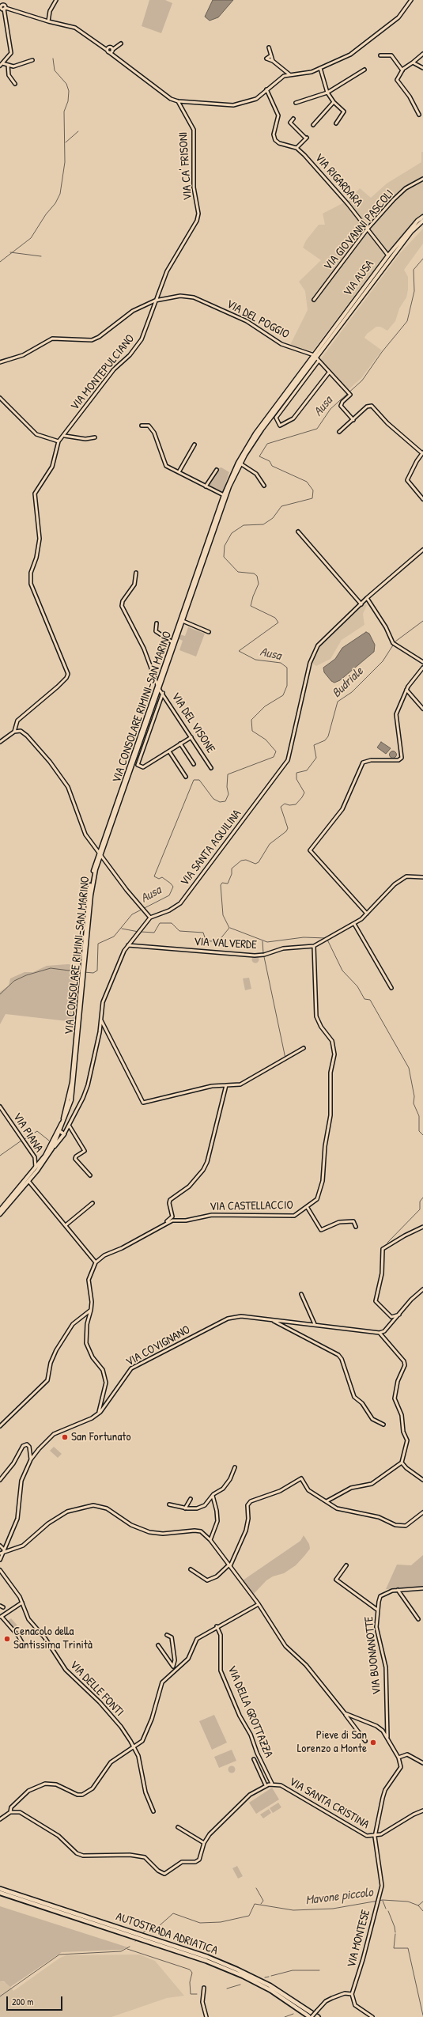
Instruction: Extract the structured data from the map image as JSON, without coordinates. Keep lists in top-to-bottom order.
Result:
{
  "streets": {
    "highway": ["AUTOSTRADA ADRIATICA"],
    "main road": ["VIA AUSA", "VIA CONSOLARE RIMINI-SAN MARINO"],
    "street": [
      "VIA CA' FRISONI",
      "VIA RIGARDARA",
      "VIA GIOVANNI PASCOLI",
      "VIA DEL POGGIO",
      "VIA MONTEPULCIANO",
      "VIA DEL VISONE",
      "VIA SANTA AQUILINA",
      "VIA VALVERDE",
      "VIA PIANA",
      "VIA CASTELLACCIO",
      "VIA COVIGNANO",
      "VIA BUONANOTTE",
      "VIA DELLE FONTI",
      "VIA DELLA GROTTAZZA",
      "VIA SANTA CRISTINA",
      "VIA MONTESE"
    ]
  },
  "crossings": [
    ["VIA CA' FRISONI", "VIA DEL POGGIO"],
    ["VIA CA' FRISONI", "VIA MONTEPULCIANO"],
    ["VIA RIGARDARA", "VIA GIOVANNI PASCOLI"],
    ["VIA RIGARDARA", "VIA AUSA"],
    ["VIA AUSA", "VIA DEL POGGIO"],
    ["VIA AUSA", "VIA CONSOLARE RIMINI-SAN MARINO"],
    ["VIA DEL POGGIO", "VIA MONTEPULCIANO"],
    ["VIA DEL POGGIO", "VIA CONSOLARE RIMINI-SAN MARINO"],
    ["VIA CONSOLARE RIMINI-SAN MARINO", "VIA DEL VISONE"],
    ["VIA CONSOLARE RIMINI-SAN MARINO", "VIA SANTA AQUILINA"],
    ["VIA CONSOLARE RIMINI-SAN MARINO", "VIA PIANA"],
    ["VIA SANTA AQUILINA", "VIA VALVERDE"],
    ["VIA VALVERDE", "VIA CASTELLACCIO"],
    ["VIA DELLA GROTTAZZA", "VIA SANTA CRISTINA"],
    ["VIA SANTA CRISTINA", "VIA MONTESE"]
  ],
  "water": ["Ausa", "Budriale", "Mavone piccolo"],
  "places": ["San Fortunato", "Cenacolo della Santissima Trinità", "Pieve di San Lorenzo a Monte"],
  "scale_bar": "200 m"
}
